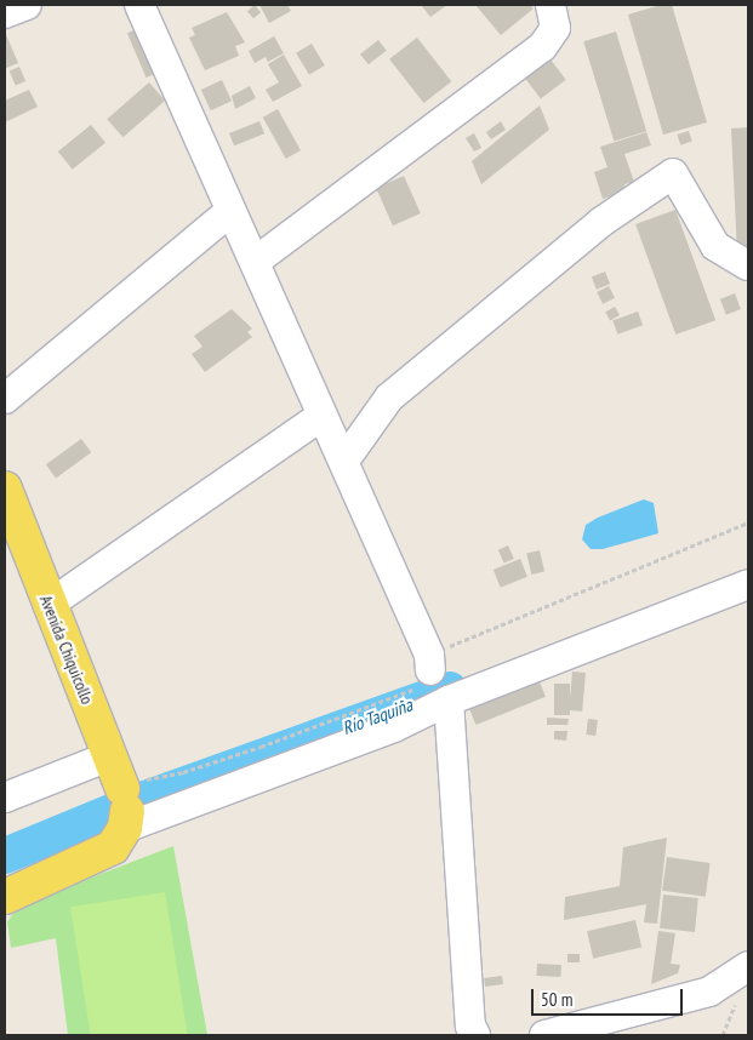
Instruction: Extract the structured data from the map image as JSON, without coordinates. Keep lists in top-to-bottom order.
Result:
{
  "streets": {
    "main road": ["Avenida Chiquicollo"]
  },
  "water": ["Río Taquiña"],
  "scale_bar": "50 m"
}
